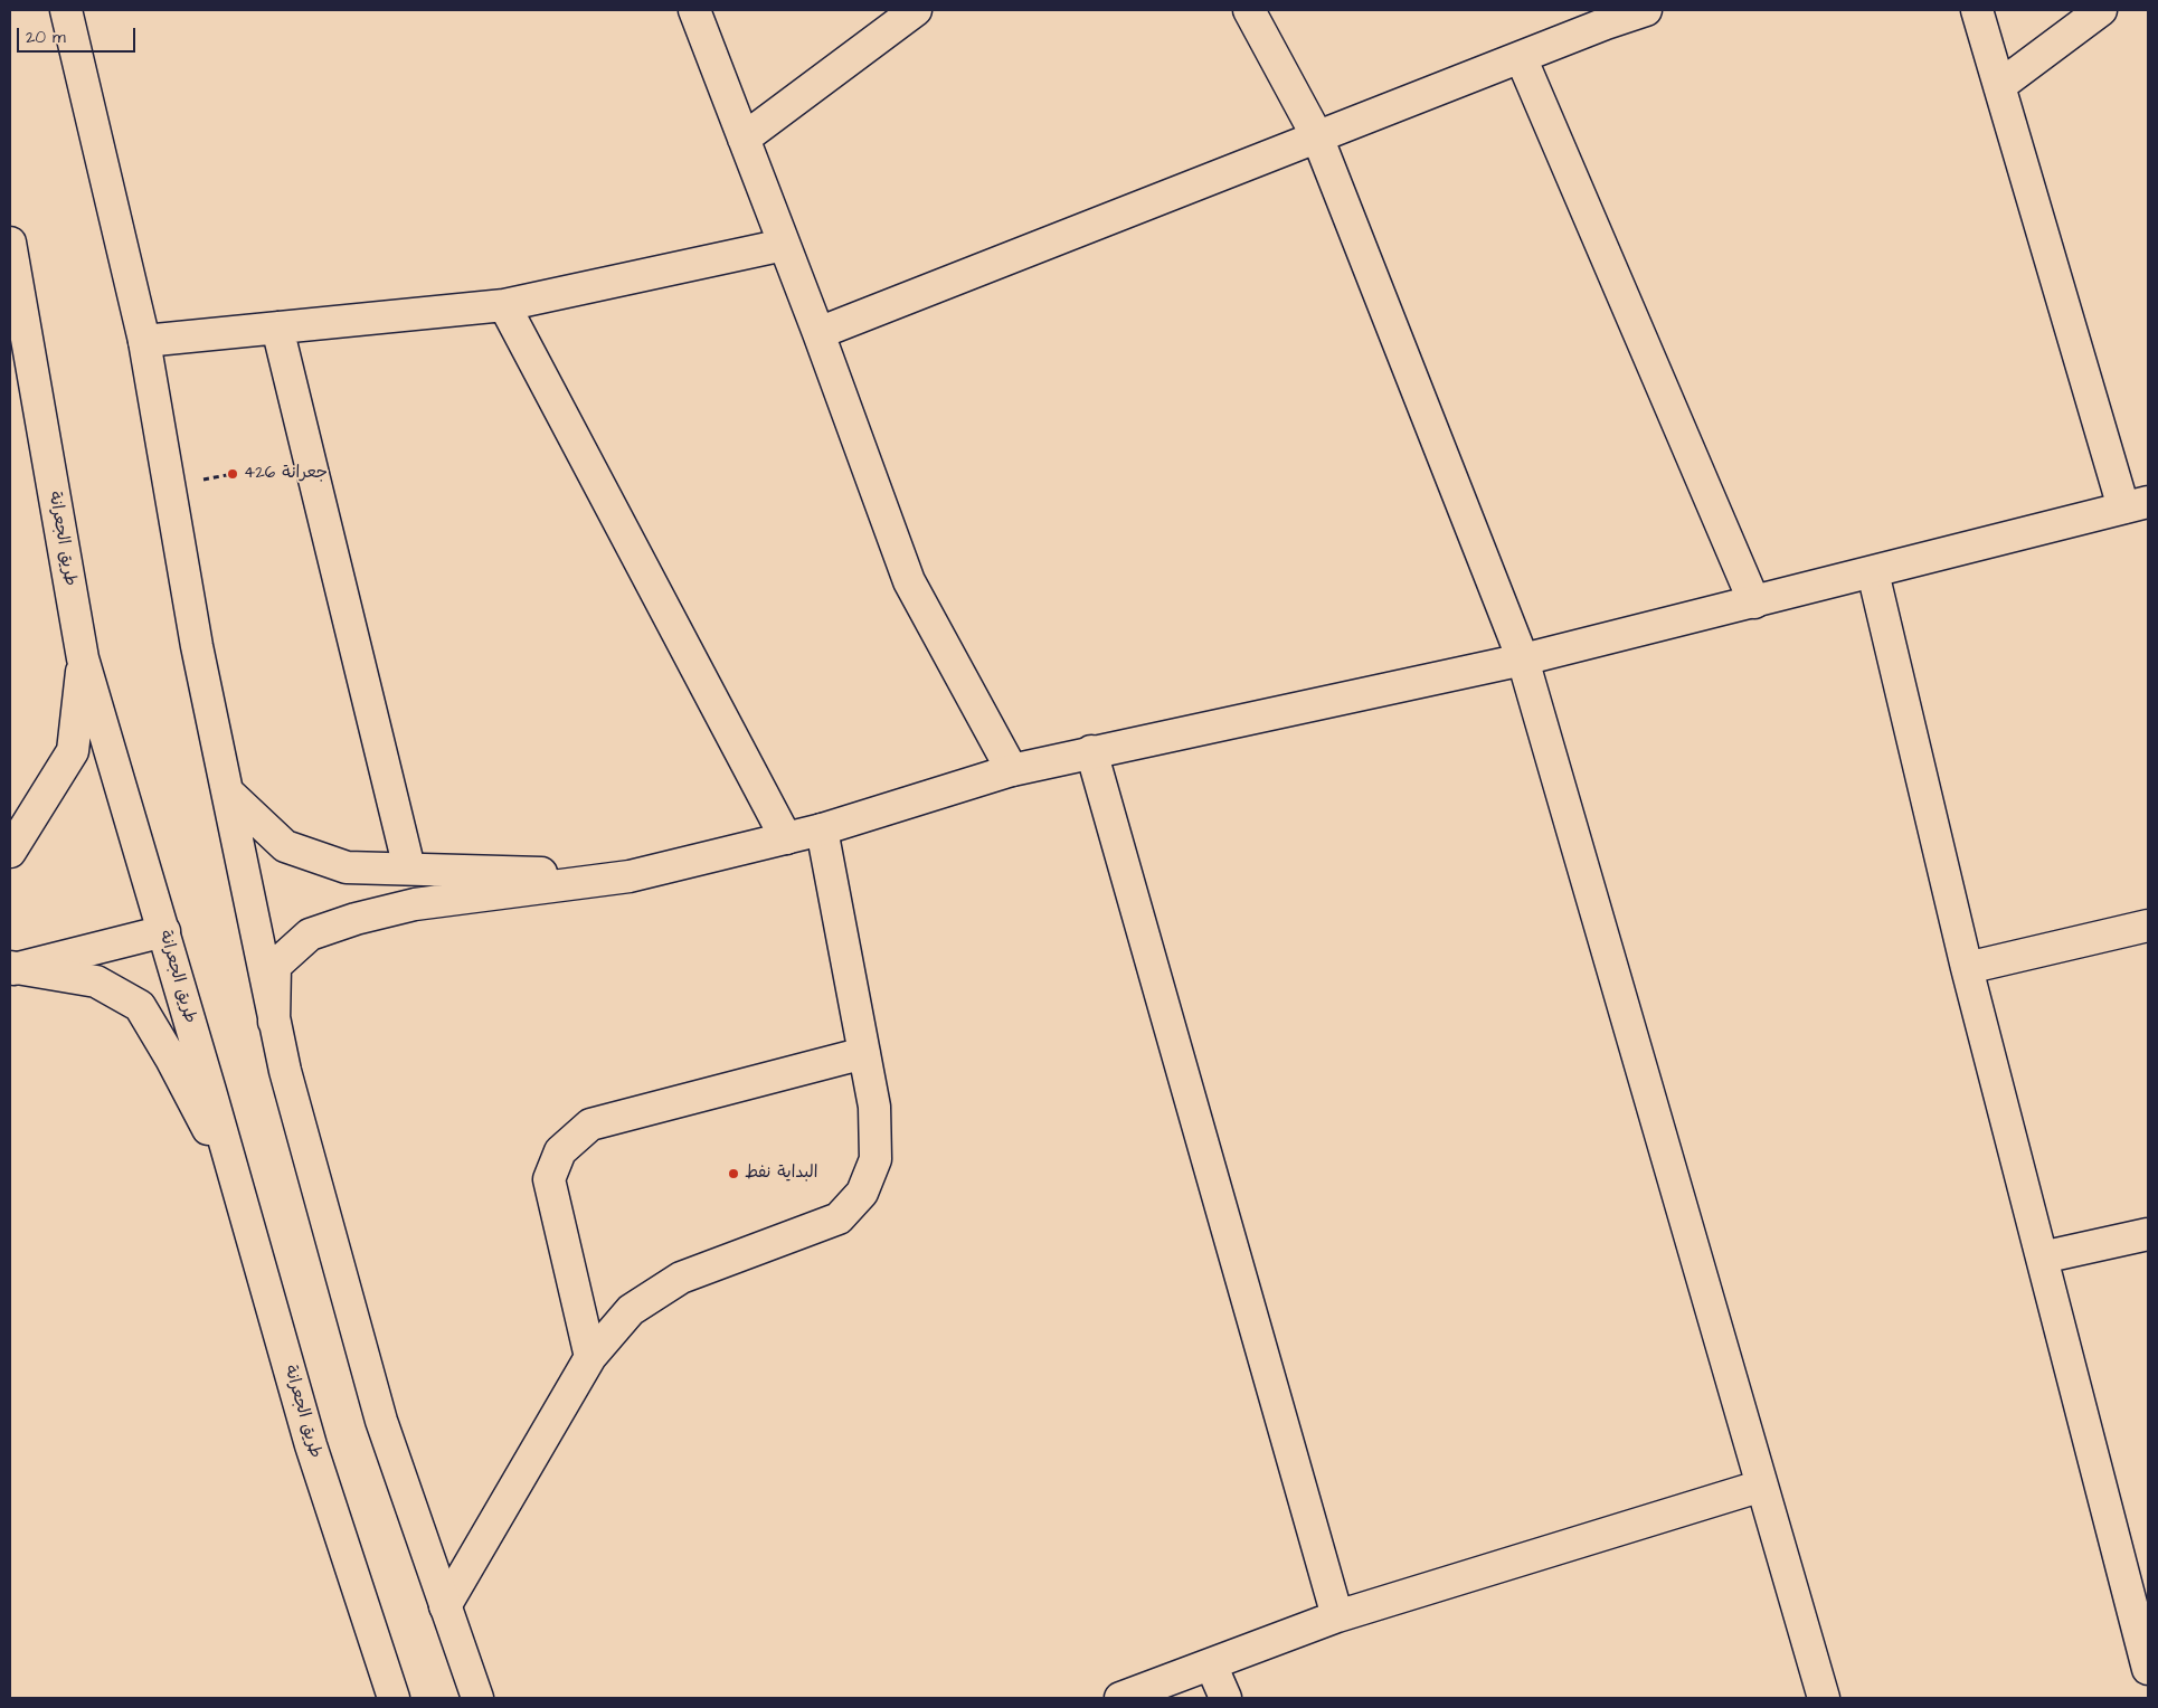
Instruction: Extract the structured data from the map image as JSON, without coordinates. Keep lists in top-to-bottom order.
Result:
{
  "streets": {
    "street": ["طريق الجعرانة"]
  },
  "places": ["جعرانة 426", "البداية نفط"],
  "scale_bar": "20 m"
}
